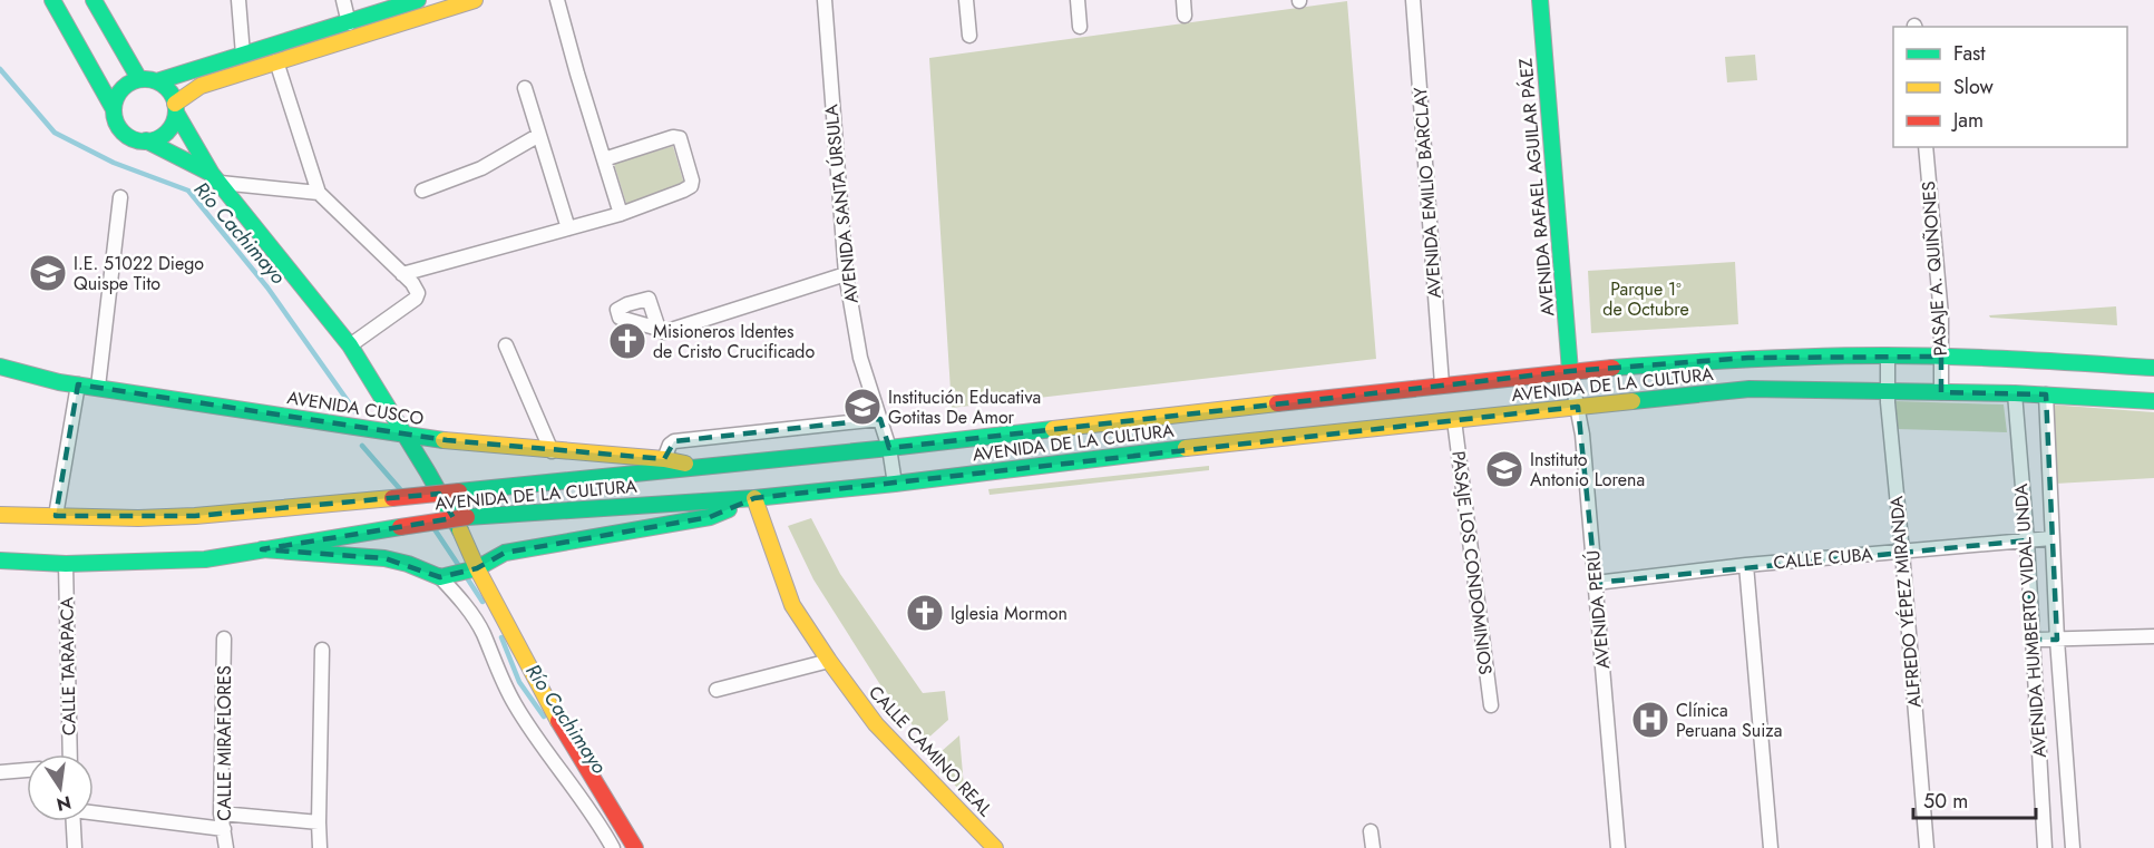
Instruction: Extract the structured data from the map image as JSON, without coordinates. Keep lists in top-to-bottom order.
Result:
{
  "streets": {
    "main road": [
      "AVENIDA RAFAEL AGUILAR PÁEZ",
      "AVENIDA DE LA CULTURA",
      "AVENIDA CUSCO",
      "CALLE CAMINO REAL"
    ],
    "street": [
      "AVENIDA EMILIO BARCLAY",
      "AVENIDA SANTA ÚRSULA",
      "PASAJE A. QUIÑONES",
      "CALLE CUBA",
      "PASAJE LOS CONDOMINIOS",
      "ALFREDO YÉPEZ MIRANDA",
      "AVENIDA PERÚ",
      "AVENIDA HUMBERTO VIDAL UNDA",
      "CALLE TARAPACA",
      "CALLE MIRAFLORES"
    ]
  },
  "crossings": [
    ["AVENIDA RAFAEL AGUILAR PÁEZ", "AVENIDA DE LA CULTURA"],
    ["AVENIDA RAFAEL AGUILAR PÁEZ", "AVENIDA PERÚ"],
    ["AVENIDA EMILIO BARCLAY", "AVENIDA DE LA CULTURA"],
    ["AVENIDA SANTA ÚRSULA", "AVENIDA DE LA CULTURA"],
    ["PASAJE A. QUIÑONES", "AVENIDA DE LA CULTURA"],
    ["AVENIDA DE LA CULTURA", "AVENIDA CUSCO"],
    ["AVENIDA DE LA CULTURA", "PASAJE LOS CONDOMINIOS"],
    ["AVENIDA DE LA CULTURA", "ALFREDO YÉPEZ MIRANDA"],
    ["AVENIDA DE LA CULTURA", "AVENIDA PERÚ"],
    ["AVENIDA DE LA CULTURA", "AVENIDA HUMBERTO VIDAL UNDA"],
    ["AVENIDA DE LA CULTURA", "CALLE TARAPACA"],
    ["AVENIDA DE LA CULTURA", "CALLE CAMINO REAL"],
    ["CALLE CUBA", "ALFREDO YÉPEZ MIRANDA"],
    ["CALLE CUBA", "AVENIDA PERÚ"],
    ["CALLE CUBA", "AVENIDA HUMBERTO VIDAL UNDA"]
  ],
  "water": ["Río Cachimayo"],
  "parks": ["Parque 1º de Octubre"],
  "places": {
    "school or university": ["I.E. 51022 Diego Quispe Tito", "Institución Educativa Gotitas De Amor", "Instituto Antonio Lorena"],
    "church": ["Misioneros Identes de Cristo Crucificado", "Iglesia Mormon"],
    "hospital": ["Clínica Peruana Suiza"]
  },
  "legend": ["Fast", "Slow", "Jam"],
  "scale_bar": "50 m",
  "north": "bottom"
}
